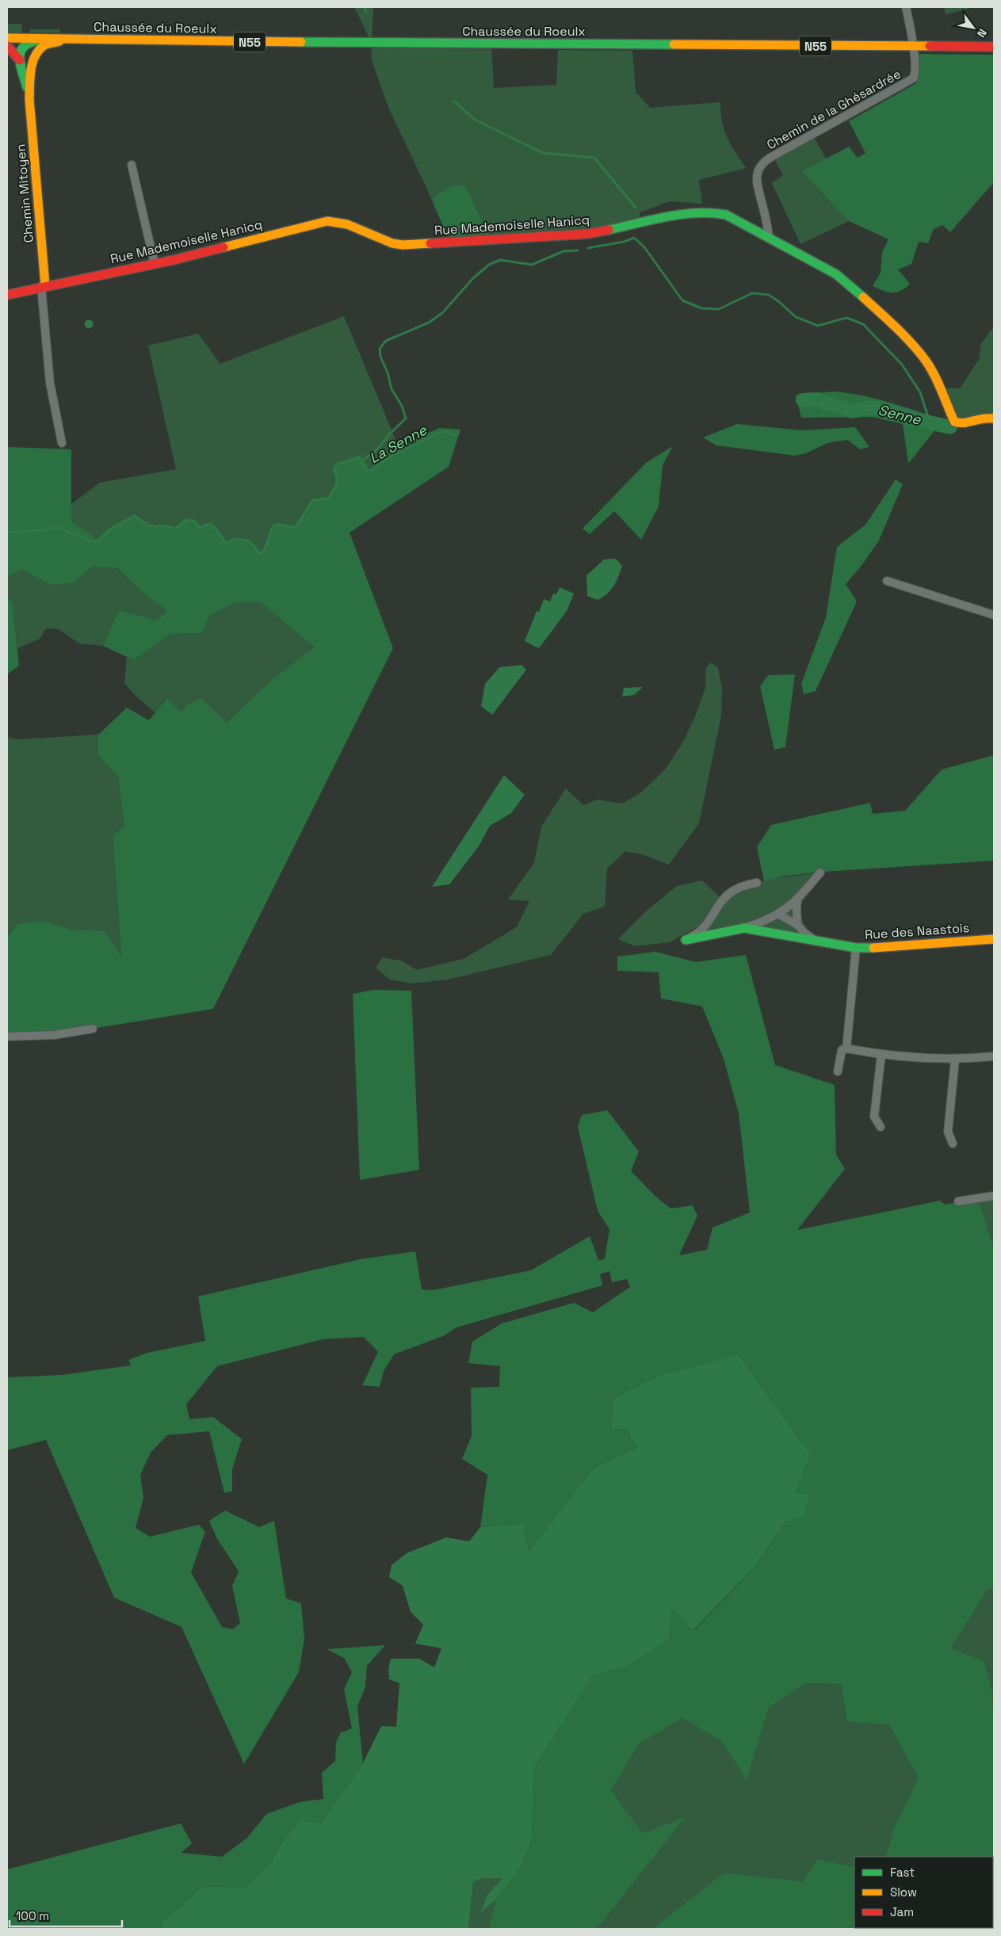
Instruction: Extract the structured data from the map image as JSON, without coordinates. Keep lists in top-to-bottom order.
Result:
{
  "streets": {
    "street": [
      "Chaussée du Roeulx",
      "N55",
      "Chemin de la Ghésardrée",
      "Chemin Mitoyen",
      "Rue Mademoiselle Hanicq",
      "Rue des Naastois"
    ]
  },
  "crossings": [
    ["Chaussée du Roeulx", "N55"],
    ["Chaussée du Roeulx", "Chemin de la Ghésardrée"],
    ["Chemin de la Ghésardrée", "Rue Mademoiselle Hanicq"],
    ["Chemin Mitoyen", "Rue Mademoiselle Hanicq"]
  ],
  "water": ["Senne", "La Senne"],
  "legend": ["Fast", "Slow", "Jam"],
  "scale_bar": "100 m",
  "north": "bottom right"
}
